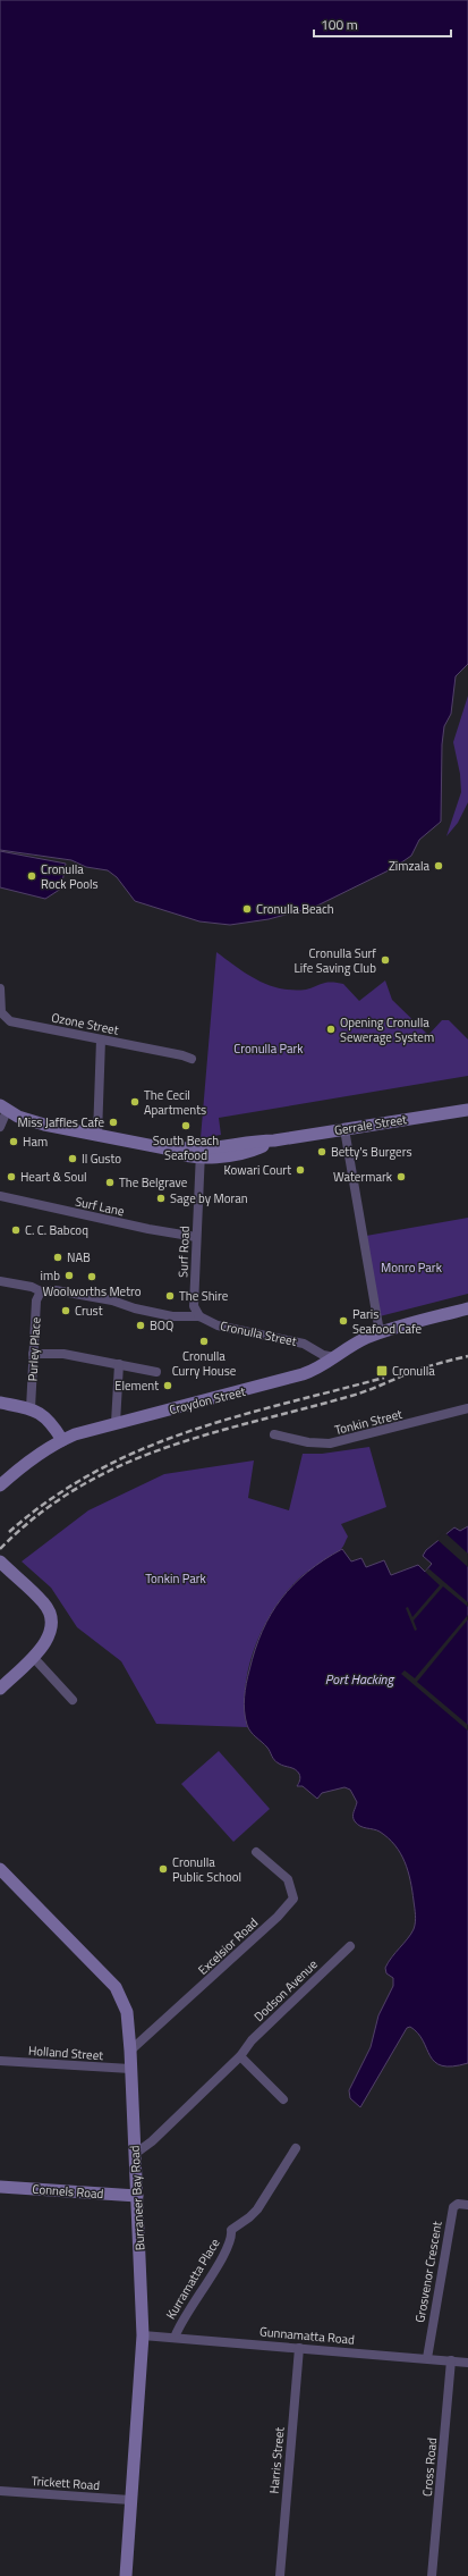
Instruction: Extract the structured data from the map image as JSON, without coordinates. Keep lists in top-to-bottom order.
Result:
{
  "streets": {
    "street": [
      "Ozone Street",
      "Gerrale Street",
      "Surf Lane",
      "Surf Road",
      "Cronulla Street",
      "Purley Place",
      "Croydon Street",
      "Tonkin Street",
      "Excelsior Road",
      "Dodson Avenue",
      "Holland Street",
      "Connels Road",
      "Burraneer Bay Road",
      "Grosvenor Crescent",
      "Kurramatta Place",
      "Gunnamatta Road",
      "Harris Street",
      "Cross Road",
      "Trickett Road"
    ]
  },
  "crossings": [
    ["Gerrale Street", "Surf Road"],
    ["Surf Lane", "Surf Road"],
    ["Surf Road", "Cronulla Street"],
    ["Cronulla Street", "Purley Place"],
    ["Cronulla Street", "Croydon Street"],
    ["Excelsior Road", "Burraneer Bay Road"],
    ["Dodson Avenue", "Burraneer Bay Road"],
    ["Holland Street", "Burraneer Bay Road"],
    ["Connels Road", "Burraneer Bay Road"],
    ["Burraneer Bay Road", "Gunnamatta Road"],
    ["Burraneer Bay Road", "Trickett Road"],
    ["Grosvenor Crescent", "Gunnamatta Road"],
    ["Kurramatta Place", "Gunnamatta Road"],
    ["Gunnamatta Road", "Harris Street"],
    ["Gunnamatta Road", "Cross Road"]
  ],
  "water": ["Port Hacking"],
  "parks": ["Cronulla Park", "Monro Park", "Tonkin Park"],
  "places": {
    "other": [
      "Zimzala",
      "Cronulla Rock Pools",
      "Cronulla Beach",
      "Cronulla Surf Life Saving Club",
      "Opening Cronulla Sewerage System",
      "The Cecil Apartments",
      "Miss Jaffles Cafe",
      "South Beach Seafood",
      "Ham",
      "Betty's Burgers",
      "Il Gusto",
      "Kowari Court",
      "Heart & Soul",
      "Watermark",
      "The Belgrave",
      "Sage by Moran",
      "C. C. Babcoq",
      "NAB",
      "imb",
      "Woolworths Metro",
      "The Shire",
      "Crust",
      "Paris Seafood Cafe",
      "BOQ",
      "Cronulla Curry House",
      "Element",
      "Cronulla Public School"
    ],
    "transit": ["Cronulla"]
  },
  "scale_bar": "100 m"
}
